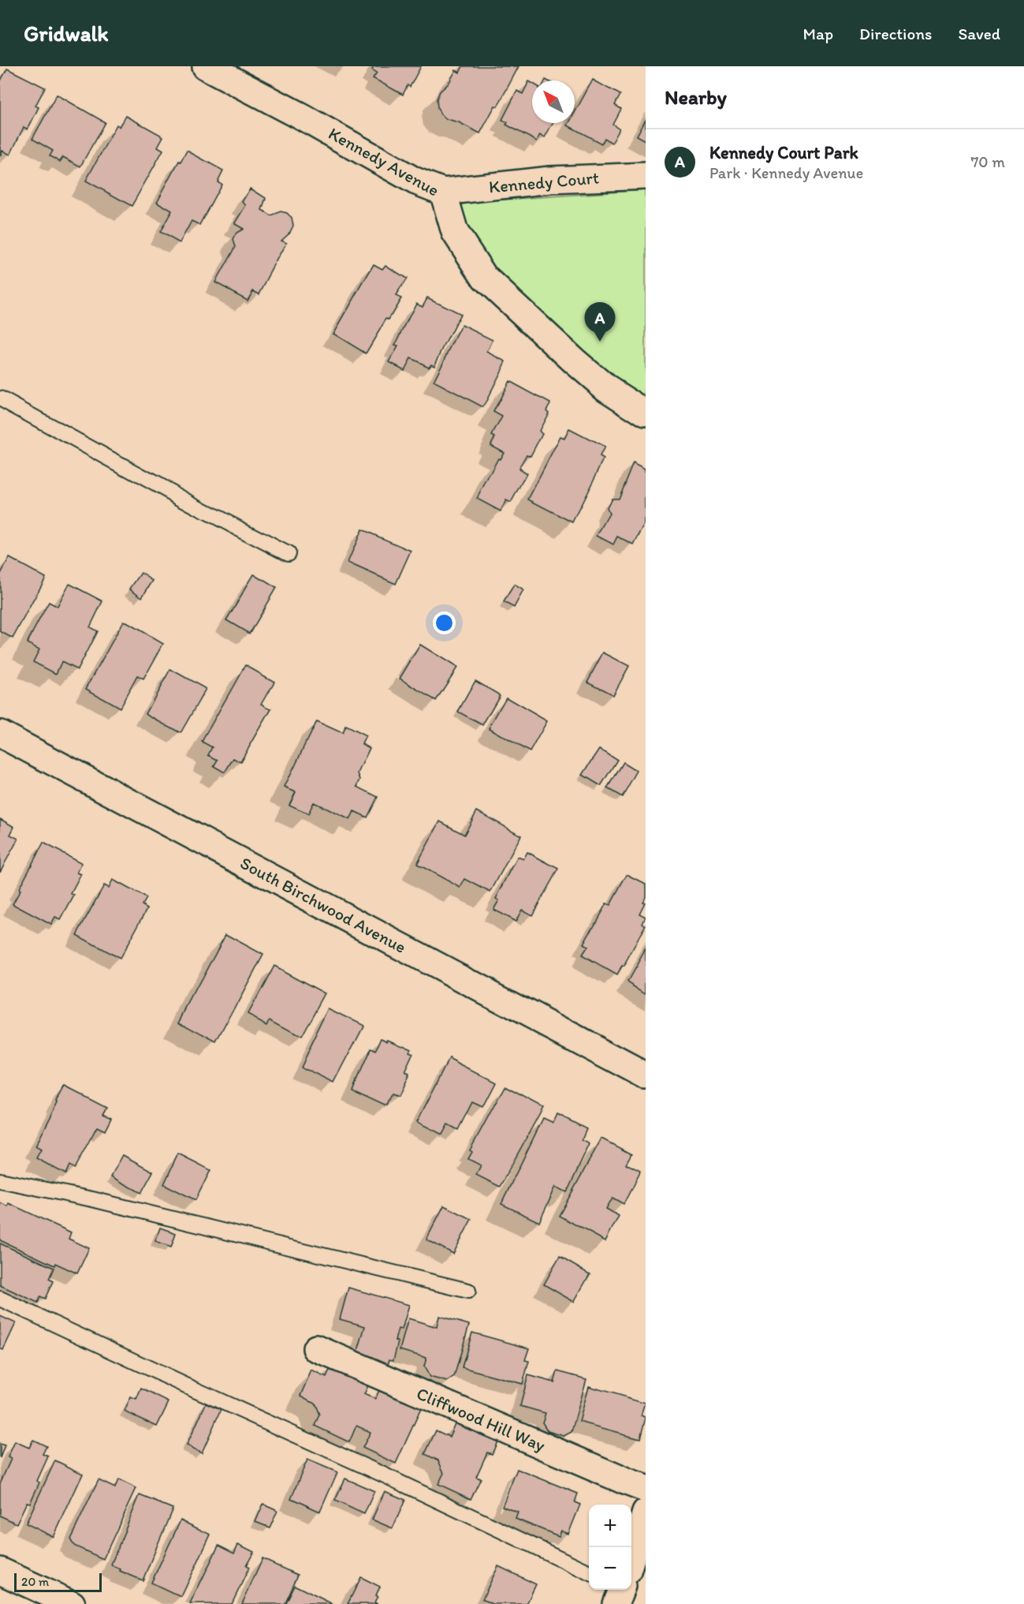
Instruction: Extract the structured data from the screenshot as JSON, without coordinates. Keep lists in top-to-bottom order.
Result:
{
  "streets": {
    "street": [
      "Kennedy Avenue",
      "Kennedy Court",
      "South Birchwood Avenue",
      "Cliffwood Hill Way"
    ]
  },
  "crossings": [
    ["Kennedy Avenue", "Kennedy Court"]
  ],
  "scale_bar": "20 m",
  "north": "top left",
  "page": {
    "header": "Gridwalk",
    "nav": ["Map", "Directions", "Saved"],
    "heading": "Nearby",
    "list": [
      {
        "mark": "A",
        "name": "Kennedy Court Park",
        "note": "Park · Kennedy Avenue",
        "value": "70 m"
      }
    ],
    "pins": "A",
    "map_buttons": ["+", "−"],
    "scale": "20 m"
  }
}
